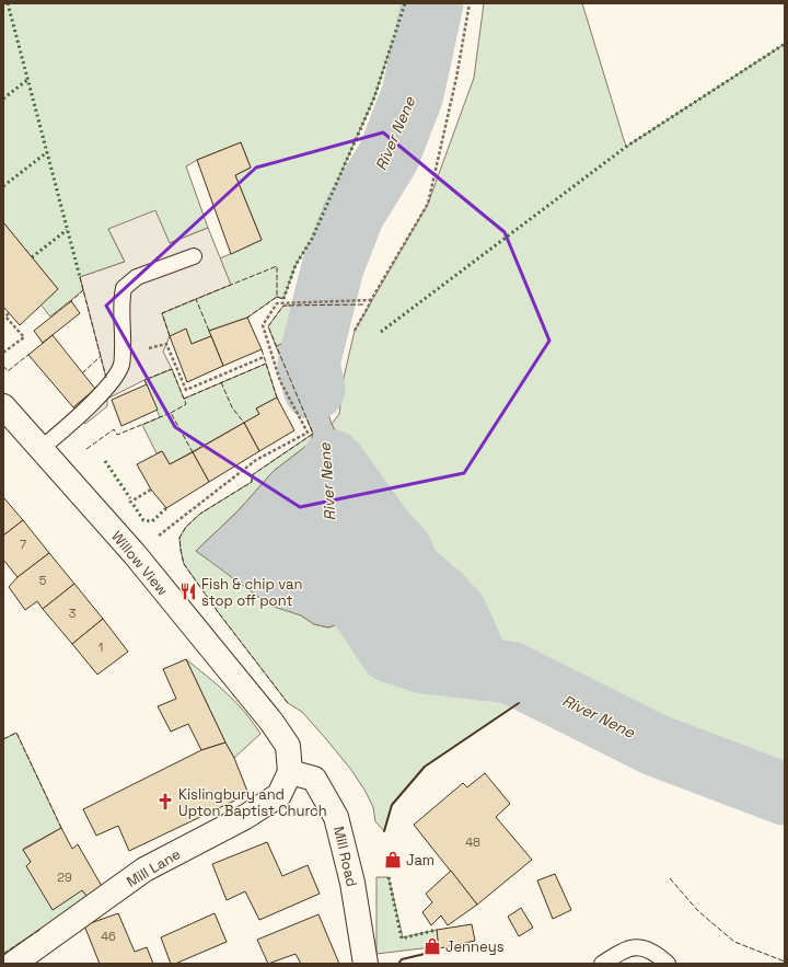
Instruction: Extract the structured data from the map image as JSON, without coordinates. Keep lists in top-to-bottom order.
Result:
{
  "streets": {
    "street": ["Willow View", "Mill Road", "Mill Lane"]
  },
  "crossings": [
    ["Willow View", "Mill Road"],
    ["Willow View", "Mill Lane"],
    ["Mill Road", "Mill Lane"]
  ],
  "water": ["River Nene"],
  "places": {
    "restaurant": ["Fish & chip van stop off pont"],
    "church": ["Kislingbury and Upton Baptist Church"],
    "shop": ["Jam", "Jenneys"]
  },
  "house_numbers": [
    "7",
    "5",
    "3",
    "1",
    "48",
    "29",
    "46"
  ]
}
